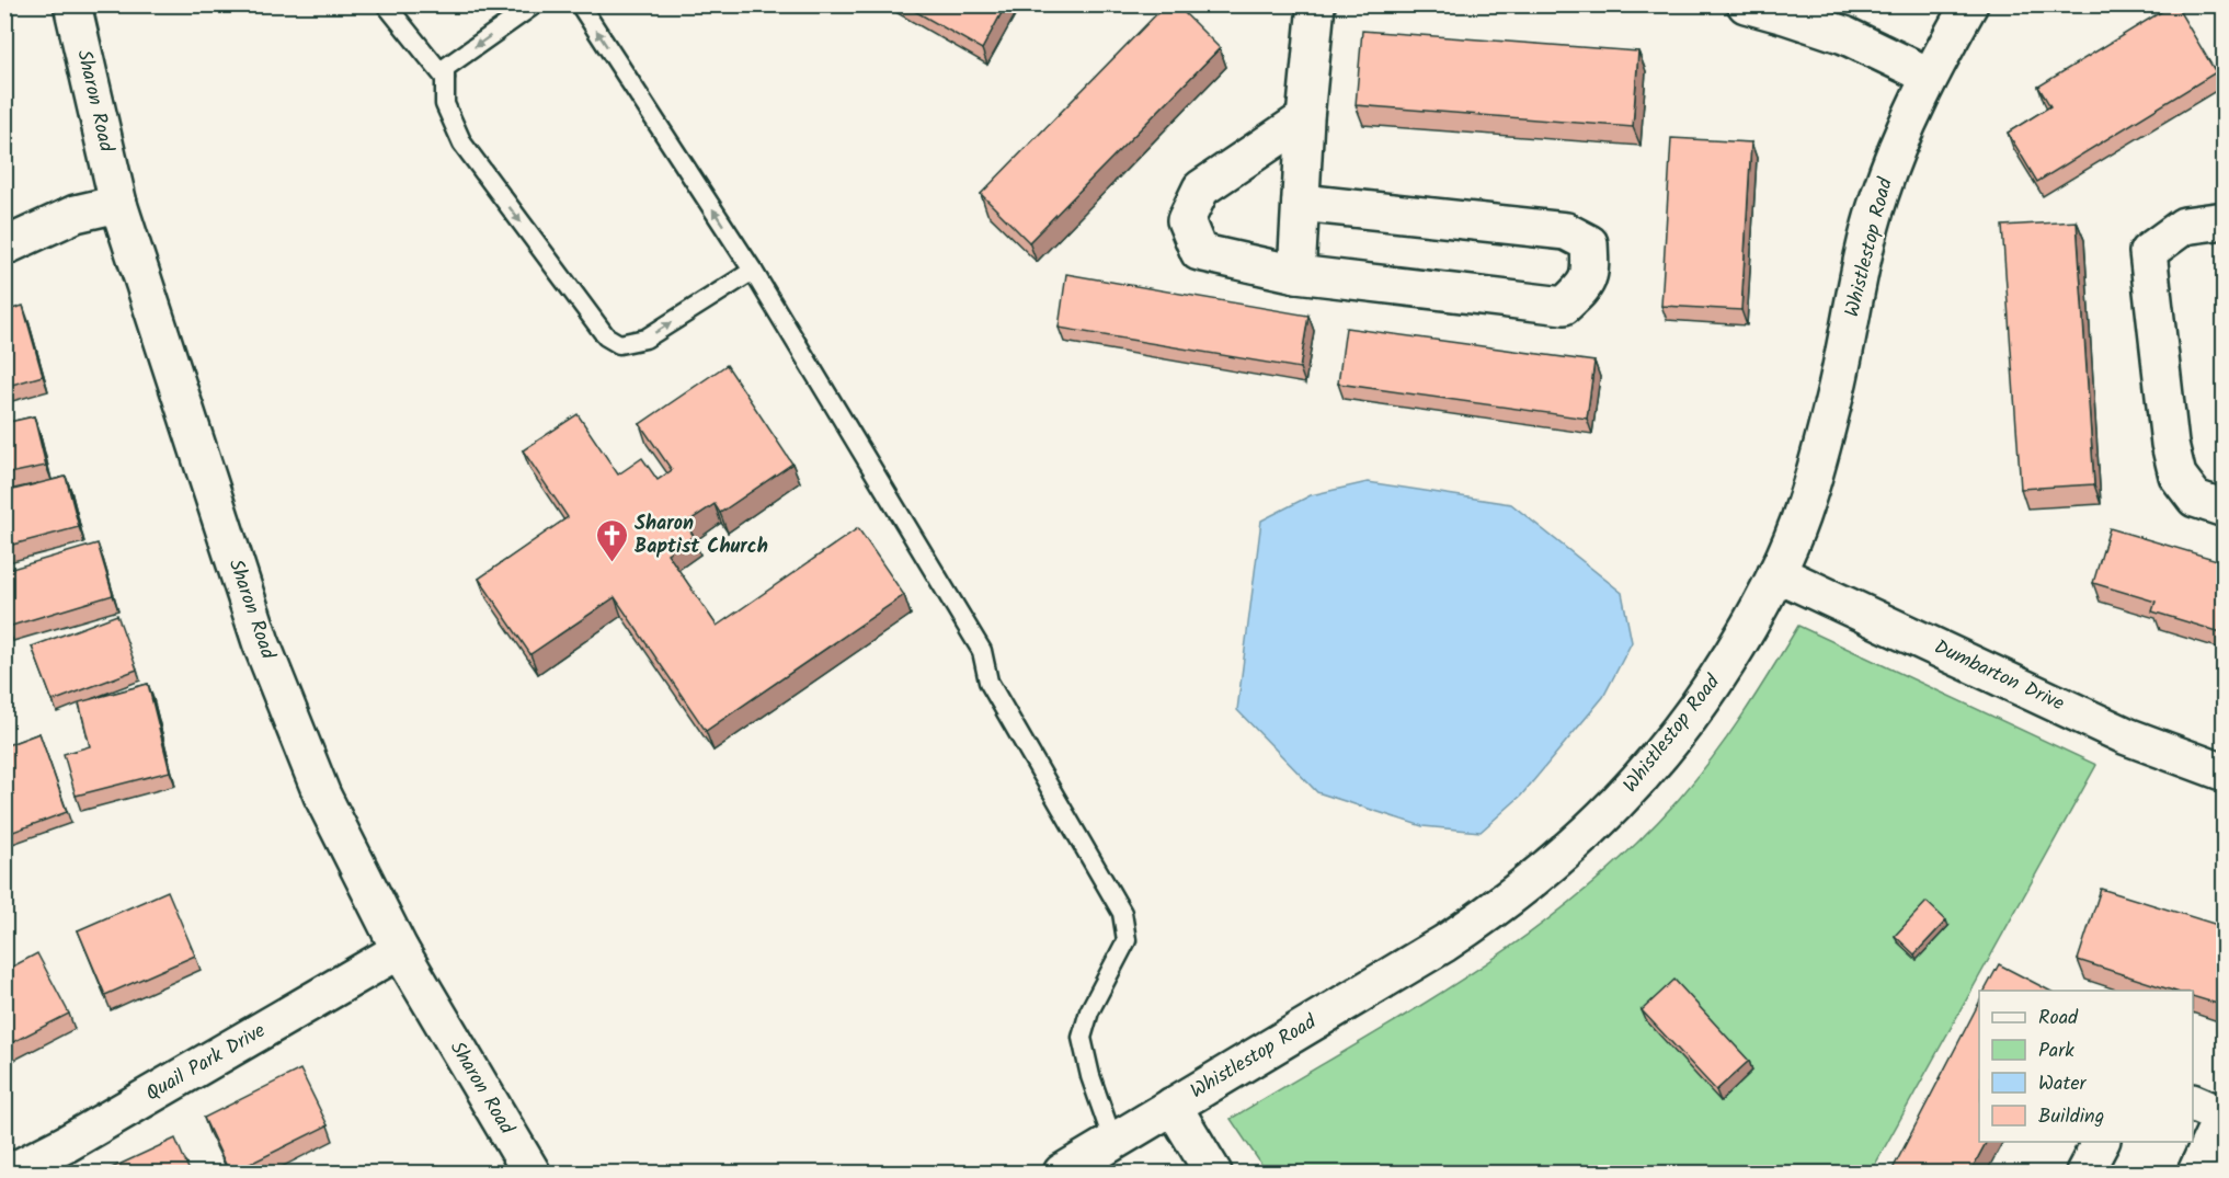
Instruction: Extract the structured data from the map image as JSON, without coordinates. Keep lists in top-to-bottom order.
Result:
{
  "streets": {
    "street": [
      "Sharon Road",
      "Whistlestop Road",
      "Dumbarton Drive",
      "Quail Park Drive"
    ]
  },
  "crossings": [
    ["Sharon Road", "Quail Park Drive"],
    ["Whistlestop Road", "Dumbarton Drive"]
  ],
  "places": {
    "church": ["Sharon Baptist Church"]
  },
  "legend": [
    "Road",
    "Park",
    "Water",
    "Building"
  ]
}
